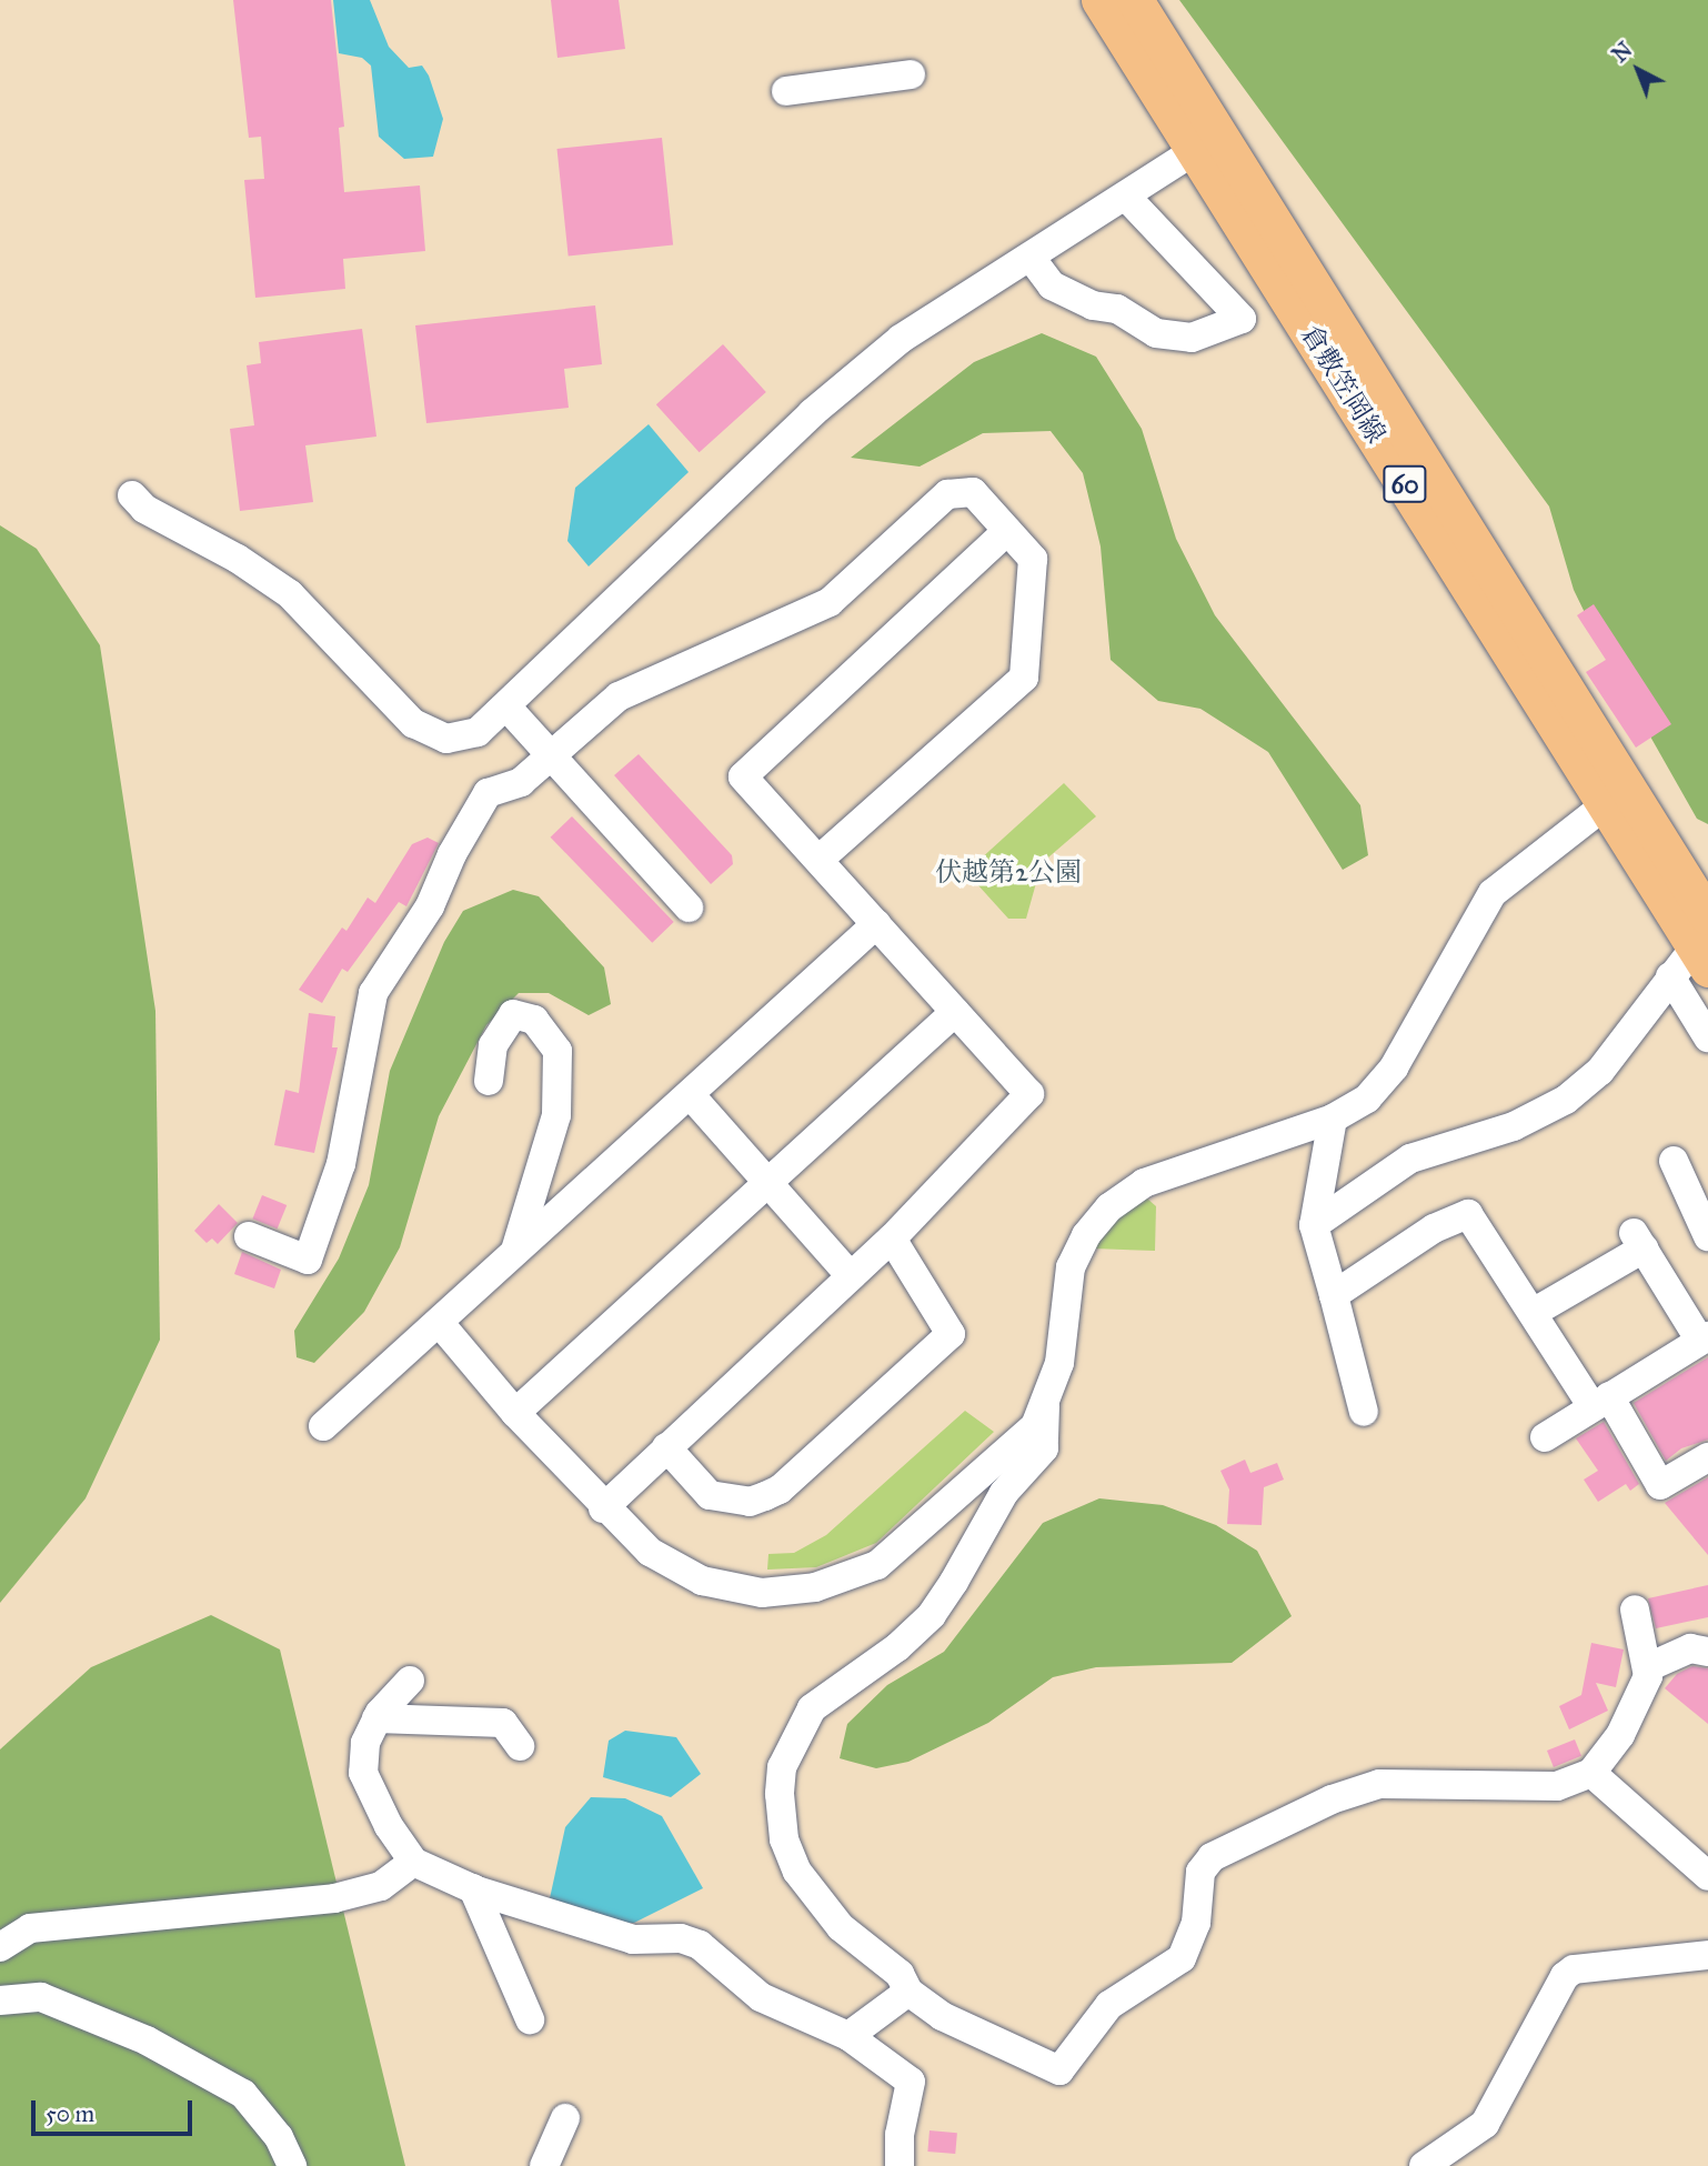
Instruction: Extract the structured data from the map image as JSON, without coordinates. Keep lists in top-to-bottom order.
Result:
{
  "streets": {
    "main road": ["倉敷笠岡線", "60"]
  },
  "parks": ["伏越第2公園"],
  "scale_bar": "50 m",
  "north": "top left"
}
